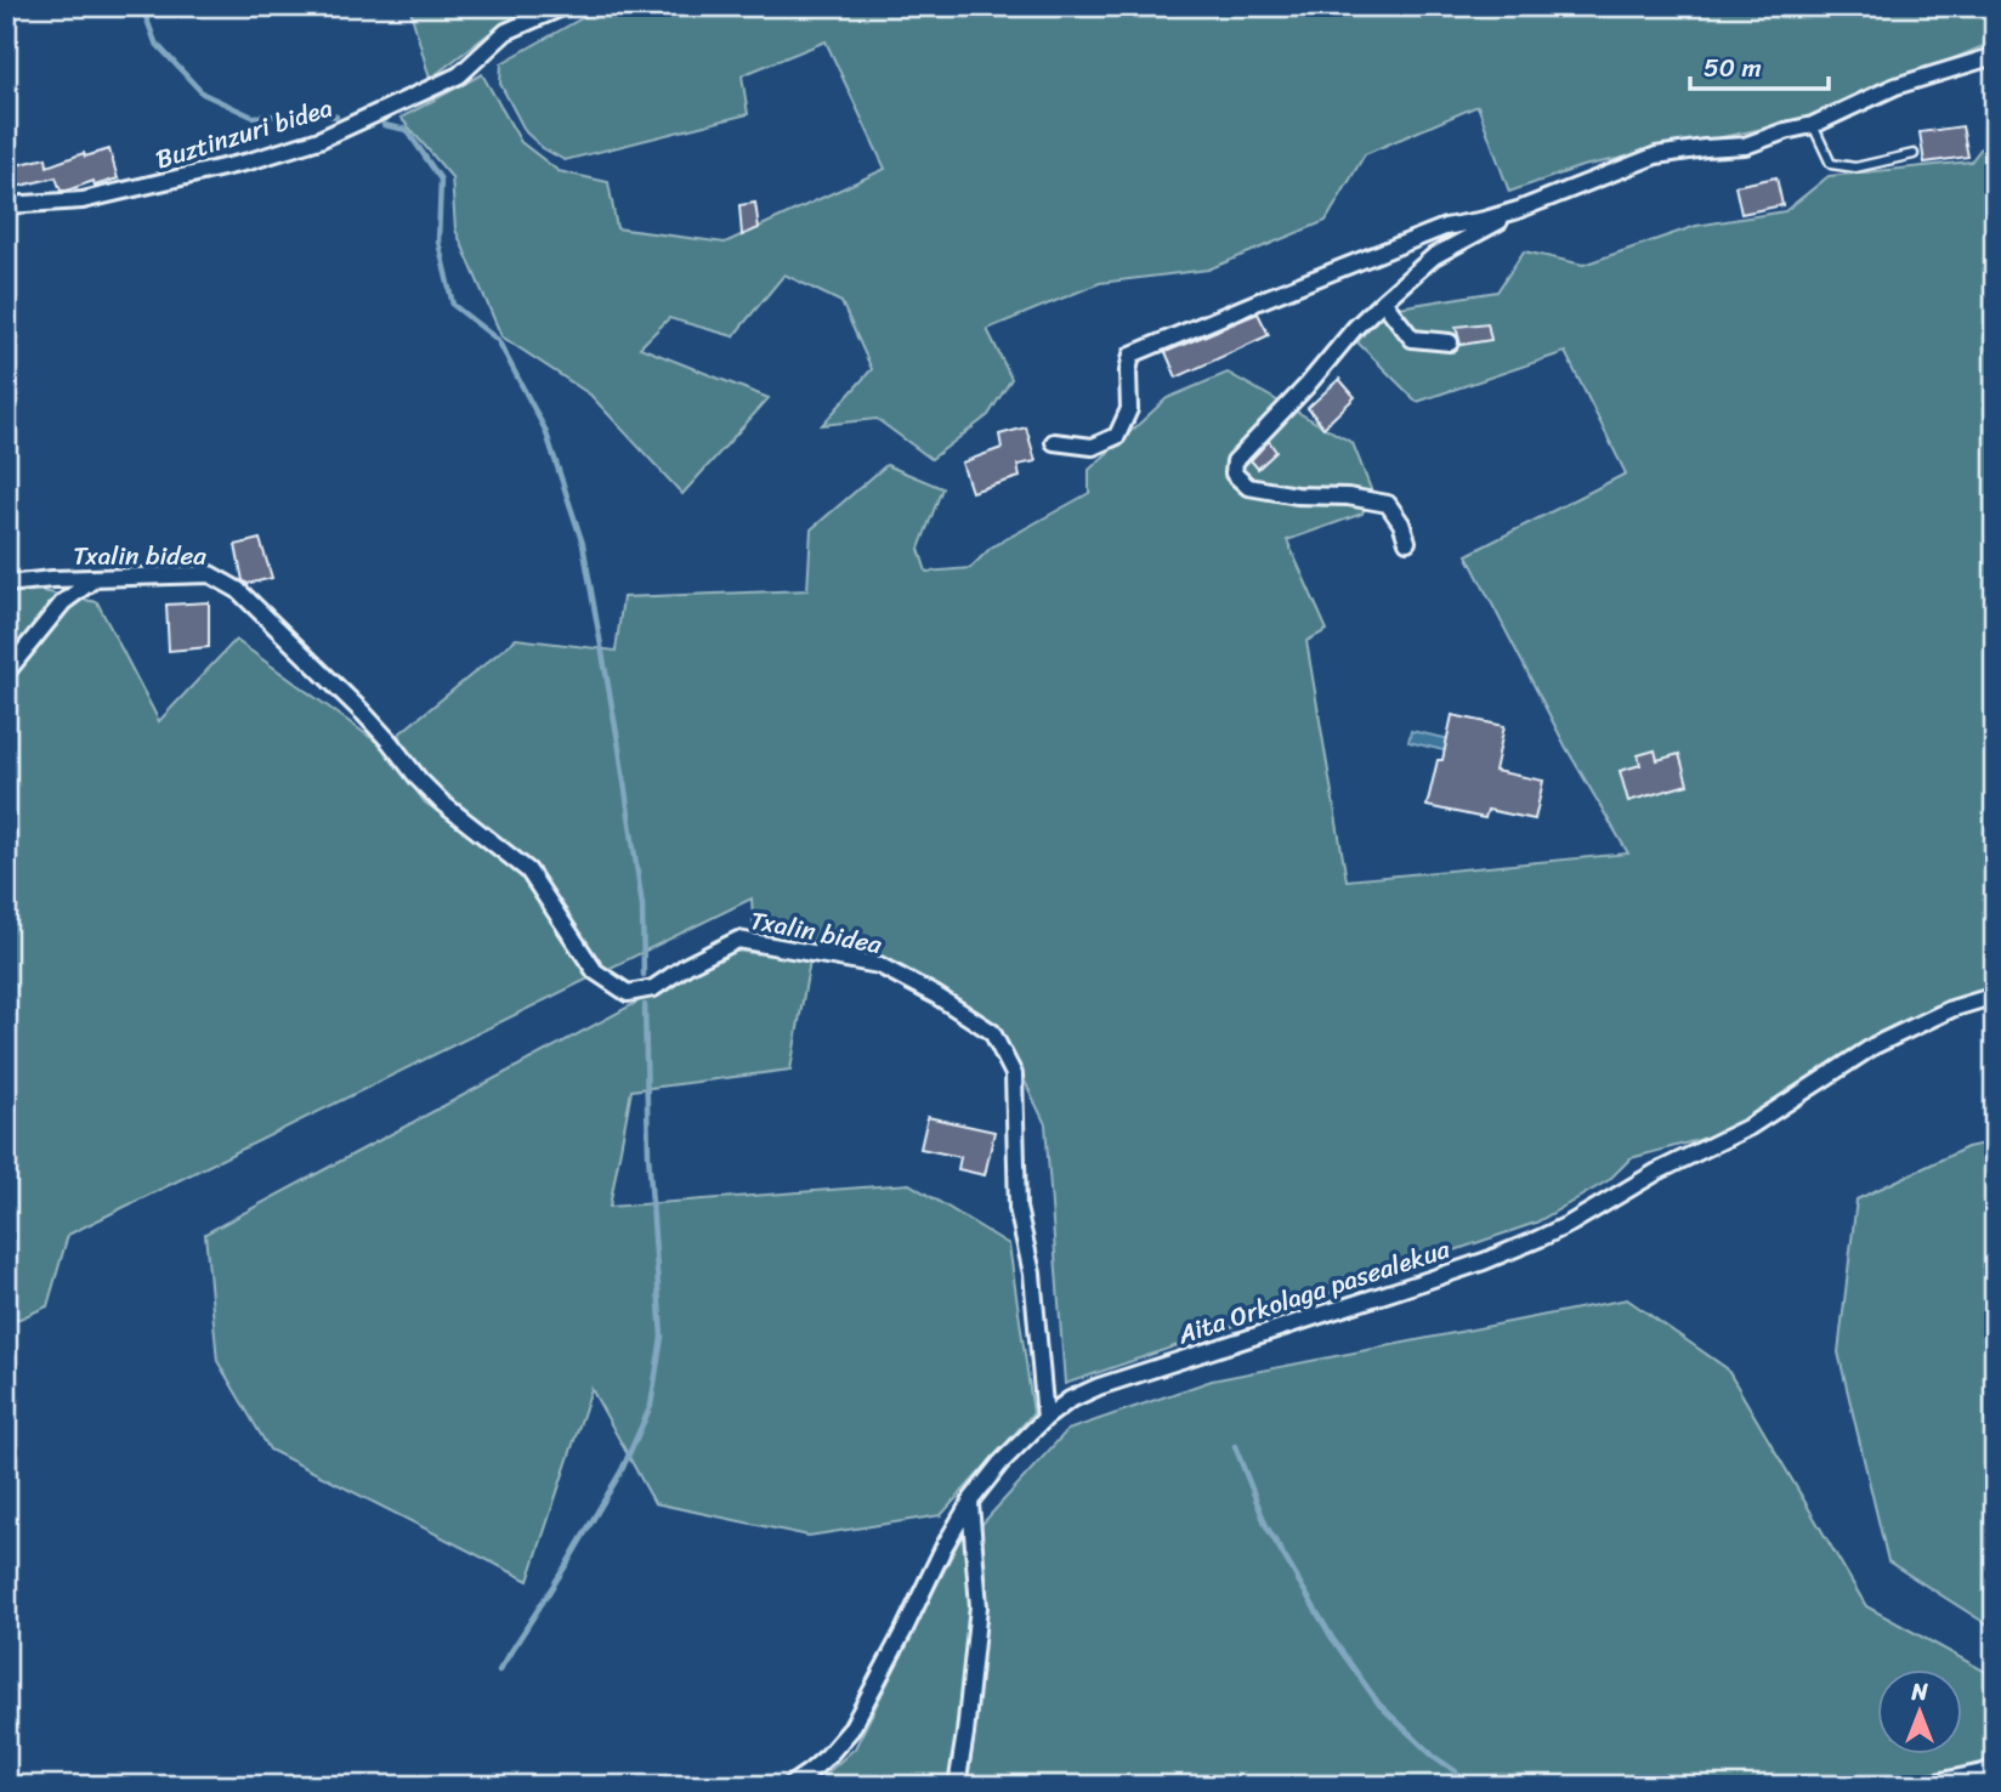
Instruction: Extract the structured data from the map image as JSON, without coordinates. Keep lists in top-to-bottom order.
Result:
{
  "streets": {
    "street": ["Buztinzuri bidea", "Txalin bidea", "Aita Orkolaga pasealekua"]
  },
  "crossings": [
    ["Txalin bidea", "Aita Orkolaga pasealekua"]
  ],
  "scale_bar": "50 m",
  "north": "top"
}
